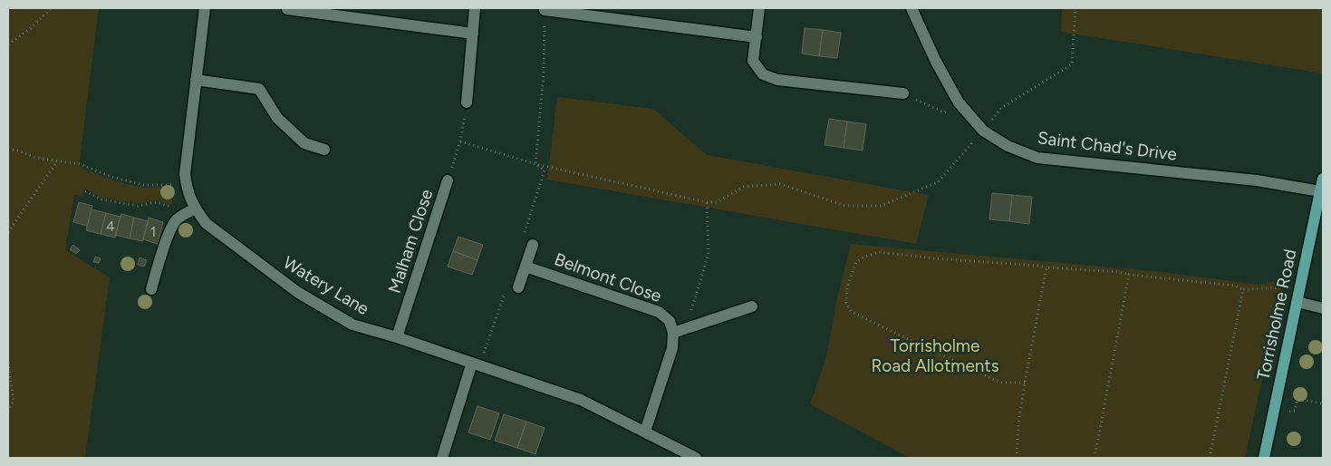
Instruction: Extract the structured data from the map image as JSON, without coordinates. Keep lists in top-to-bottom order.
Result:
{
  "streets": {
    "main road": ["Torrisholme Road"],
    "street": [
      "Saint Chad's Drive",
      "Malham Close",
      "Belmont Close",
      "Watery Lane"
    ]
  },
  "crossings": [
    ["Saint Chad's Drive", "Torrisholme Road"],
    ["Malham Close", "Watery Lane"]
  ],
  "parks": ["Torrisholme Road Allotments"],
  "house_numbers": ["4", "1"]
}
